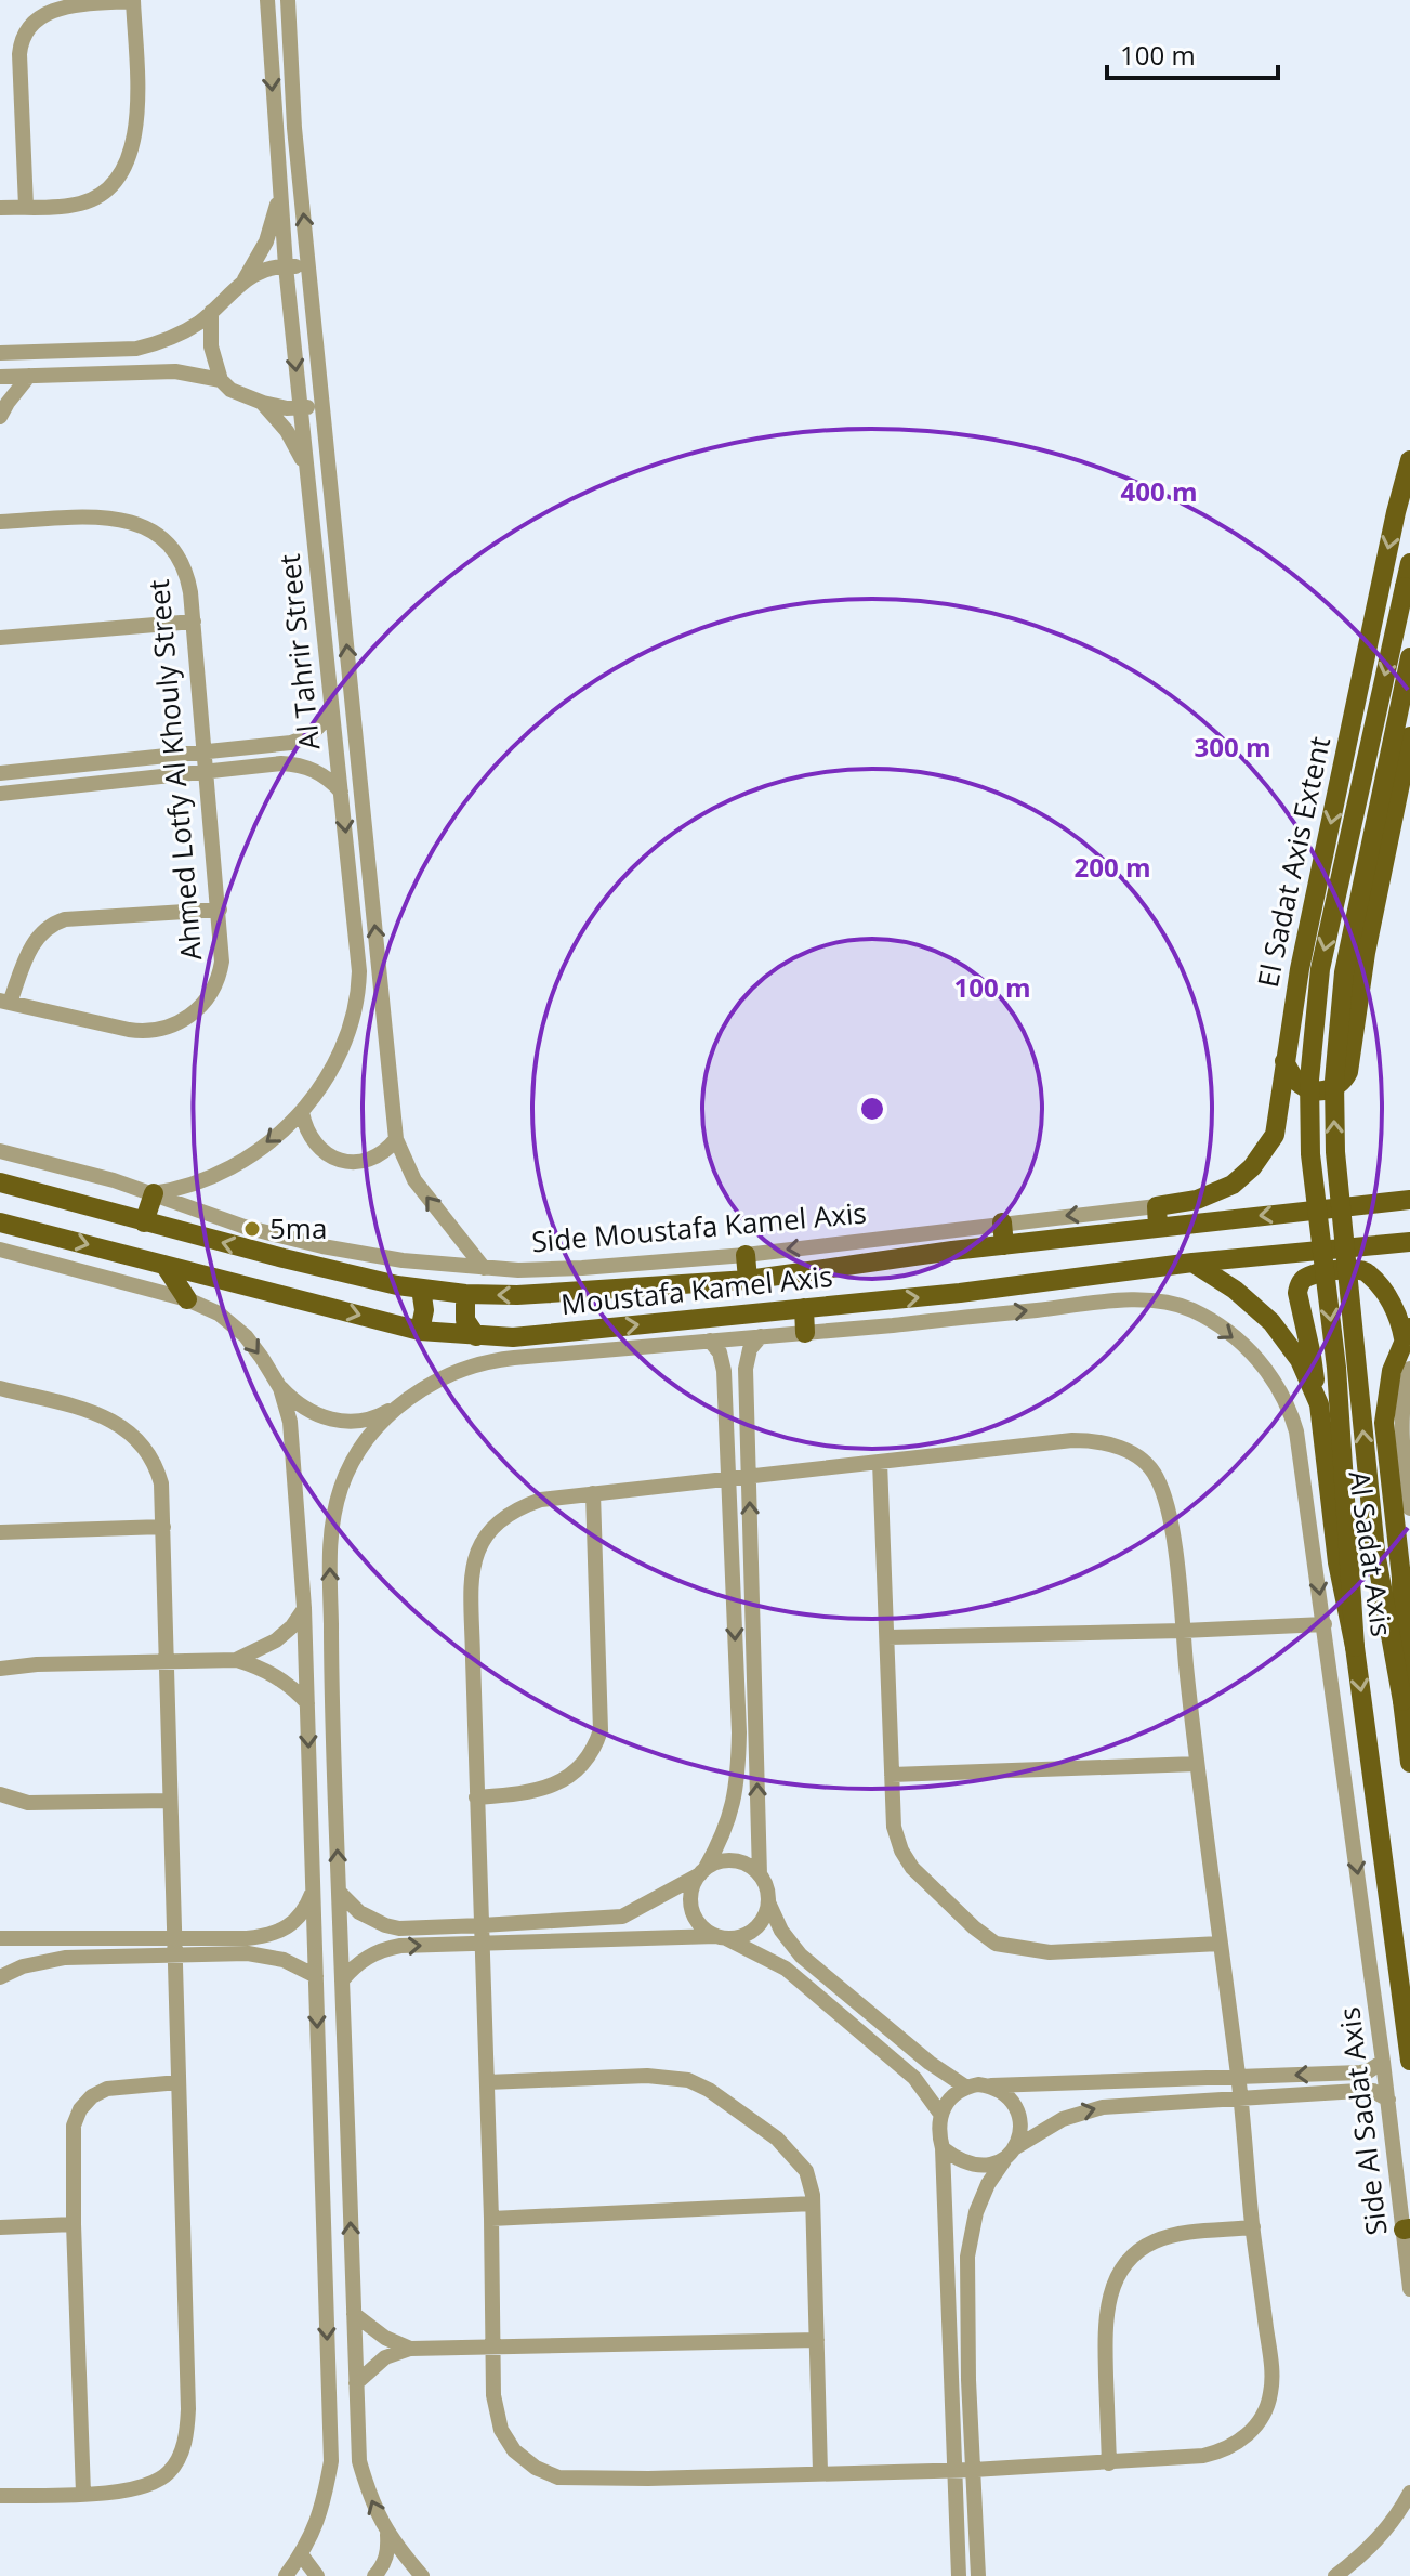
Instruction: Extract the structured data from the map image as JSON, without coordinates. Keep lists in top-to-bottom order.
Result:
{
  "streets": {
    "main road": ["El Sadat Axis Extent", "Moustafa Kamel Axis", "Al Sadat Axis"],
    "street": [
      "Al Tahrir Street",
      "Ahmed Lotfy Al Khouly Street",
      "Side Moustafa Kamel Axis",
      "Side Al Sadat Axis"
    ]
  },
  "crossings": [
    ["Al Tahrir Street", "Side Moustafa Kamel Axis"],
    ["El Sadat Axis Extent", "Side Moustafa Kamel Axis"],
    ["Moustafa Kamel Axis", "Al Sadat Axis"]
  ],
  "one_way": ["Side Moustafa Kamel Axis"],
  "places": ["5ma"],
  "scale_bar": "100 m",
  "rings": [
    "400 m",
    "300 m",
    "200 m",
    "100 m"
  ]
}
